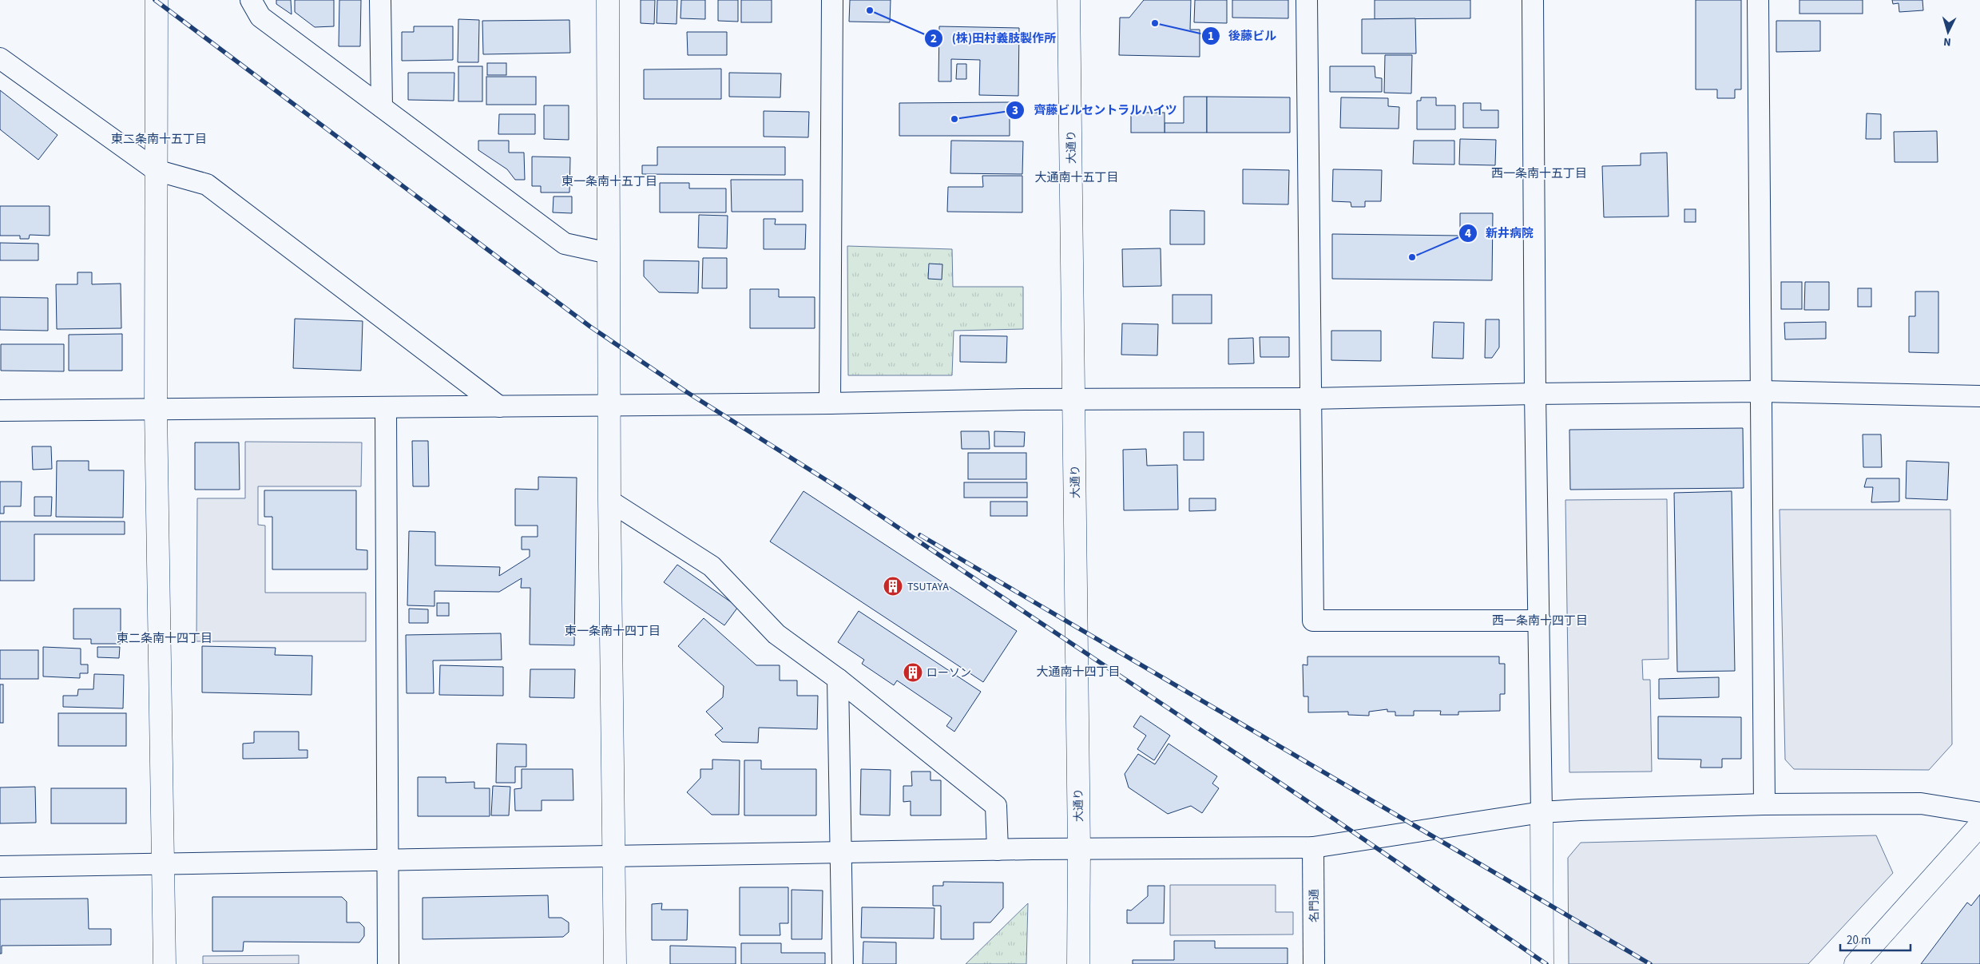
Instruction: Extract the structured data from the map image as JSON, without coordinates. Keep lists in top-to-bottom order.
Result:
{
  "streets": {
    "main road": ["大通り"],
    "street": ["名門通"]
  },
  "districts": [
    "東二条南十五丁目",
    "西一条南十五丁目",
    "大通南十五丁目",
    "東一条南十五丁目",
    "西一条南十四丁目",
    "東一条南十四丁目",
    "東二条南十四丁目",
    "大通南十四丁目"
  ],
  "places": {
    "other": [
      "(株)田村義肢製作所",
      "後藤ビル",
      "齊藤ビルセントラルハイツ",
      "新井病院"
    ],
    "building": ["TSUTAYA", "ローソン"]
  },
  "scale_bar": "20 m",
  "north": "bottom"
}
